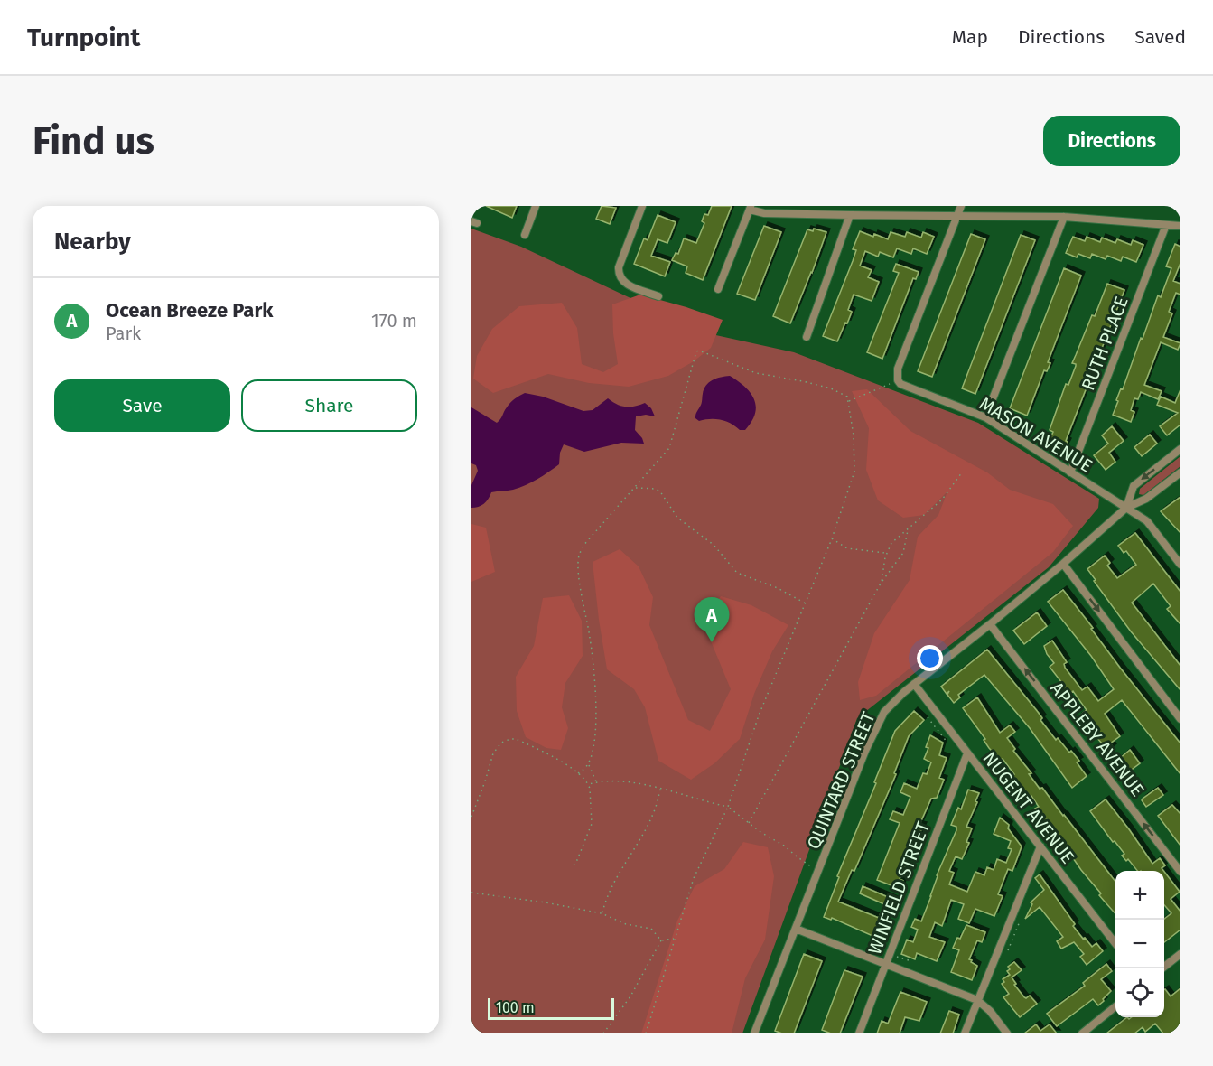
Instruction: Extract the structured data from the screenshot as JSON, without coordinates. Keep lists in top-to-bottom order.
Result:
{
  "streets": {
    "street": [
      "RUTH PLACE",
      "MASON AVENUE",
      "APPLEBY AVENUE",
      "QUINTARD STREET",
      "NUGENT AVENUE",
      "WINFIELD STREET"
    ]
  },
  "crossings": [
    ["RUTH PLACE", "MASON AVENUE"],
    ["MASON AVENUE", "QUINTARD STREET"],
    ["APPLEBY AVENUE", "QUINTARD STREET"],
    ["QUINTARD STREET", "NUGENT AVENUE"],
    ["NUGENT AVENUE", "WINFIELD STREET"]
  ],
  "one_way": ["APPLEBY AVENUE"],
  "scale_bar": "100 m",
  "page": {
    "header": "Turnpoint",
    "nav": ["Map", "Directions", "Saved"],
    "buttons": [
      "Directions",
      ["Save", "Share"]
    ],
    "title": "Find us",
    "heading": "Nearby",
    "list": [
      {
        "mark": "A",
        "name": "Ocean Breeze Park",
        "note": "Park",
        "value": "170 m"
      }
    ],
    "pins": "A",
    "map_buttons": ["+", "−"],
    "scale": "100 m"
  }
}
